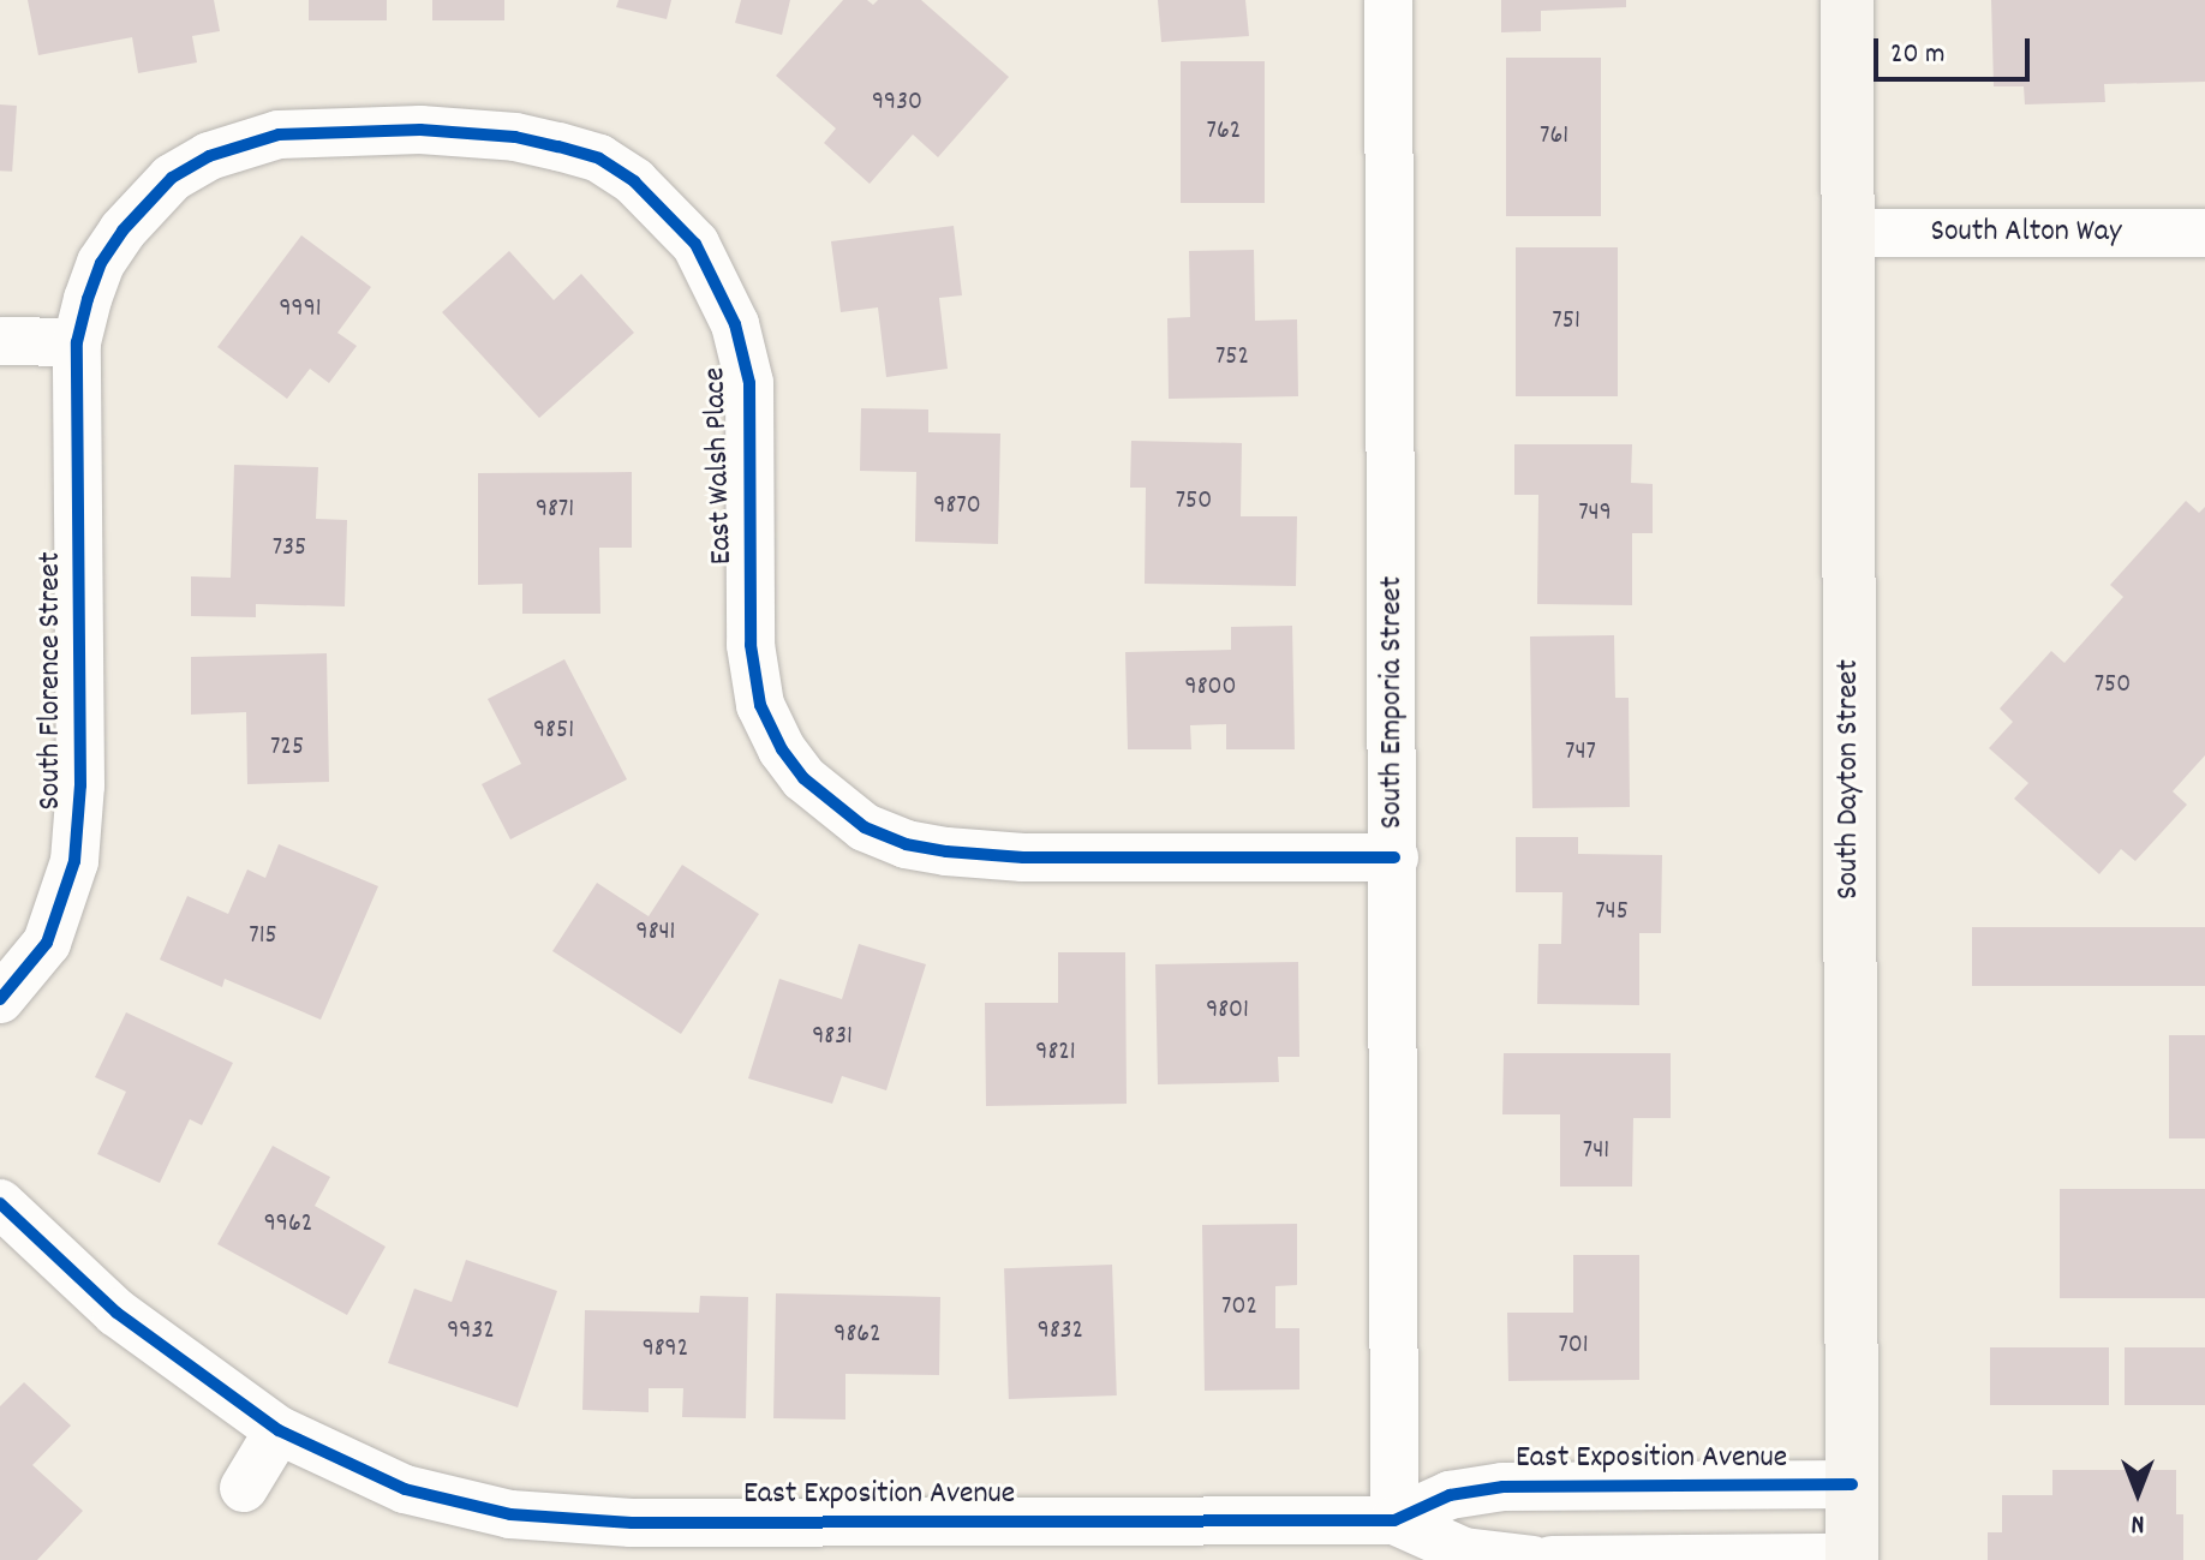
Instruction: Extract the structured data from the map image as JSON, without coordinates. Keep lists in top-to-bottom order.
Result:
{
  "streets": {
    "street": [
      "South Alton Way",
      "East Walsh Place",
      "South Florence Street",
      "South Emporia Street",
      "South Dayton Street",
      "East Exposition Avenue"
    ]
  },
  "crossings": [
    ["South Alton Way", "South Dayton Street"],
    ["East Walsh Place", "South Florence Street"],
    ["East Walsh Place", "South Emporia Street"],
    ["South Emporia Street", "East Exposition Avenue"],
    ["South Dayton Street", "East Exposition Avenue"]
  ],
  "house_numbers": [
    "9930",
    "762",
    "761",
    "9991",
    "751",
    "752",
    "750",
    "9870",
    "9871",
    "749",
    "735",
    "750",
    "9800",
    "9851",
    "725",
    "747",
    "745",
    "9841",
    "715",
    "9801",
    "9831",
    "9821",
    "741",
    "9962",
    "702",
    "9932",
    "9832",
    "9862",
    "701",
    "9892"
  ],
  "scale_bar": "20 m",
  "north": "bottom"
}
